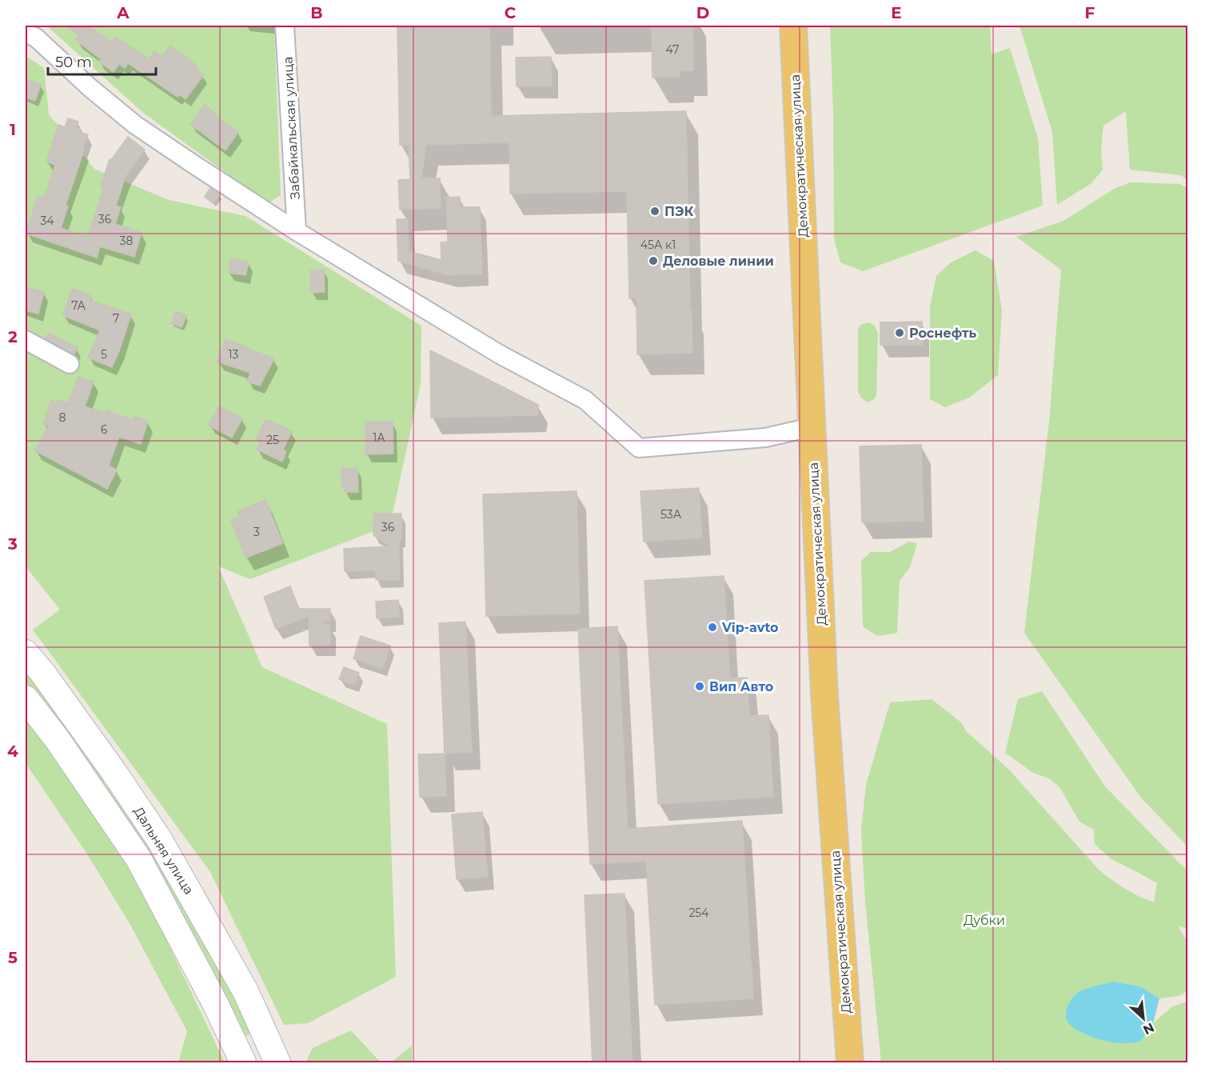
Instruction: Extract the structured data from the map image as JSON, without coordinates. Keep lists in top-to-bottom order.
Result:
{
  "streets": {
    "main road": ["Демократическая улица", "Дальняя улица"],
    "street": ["Забайкальская улица"]
  },
  "parks": ["Дубки"],
  "places": [
    "ПЭК",
    "Деловые линии",
    "Роснефть",
    "Vip-avto",
    "Вип Авто"
  ],
  "house_numbers": [
    "47",
    "36",
    "34",
    "38",
    "45А к1",
    "7А",
    "7",
    "5",
    "13",
    "8",
    "6",
    "1А",
    "25",
    "53А",
    "36",
    "3",
    "254"
  ],
  "scale_bar": "50 m",
  "north": "bottom right",
  "grid": {
    "columns": [
      "A",
      "B",
      "C",
      "D",
      "E",
      "F"
    ],
    "rows": [
      "1",
      "2",
      "3",
      "4",
      "5"
    ]
  }
}
